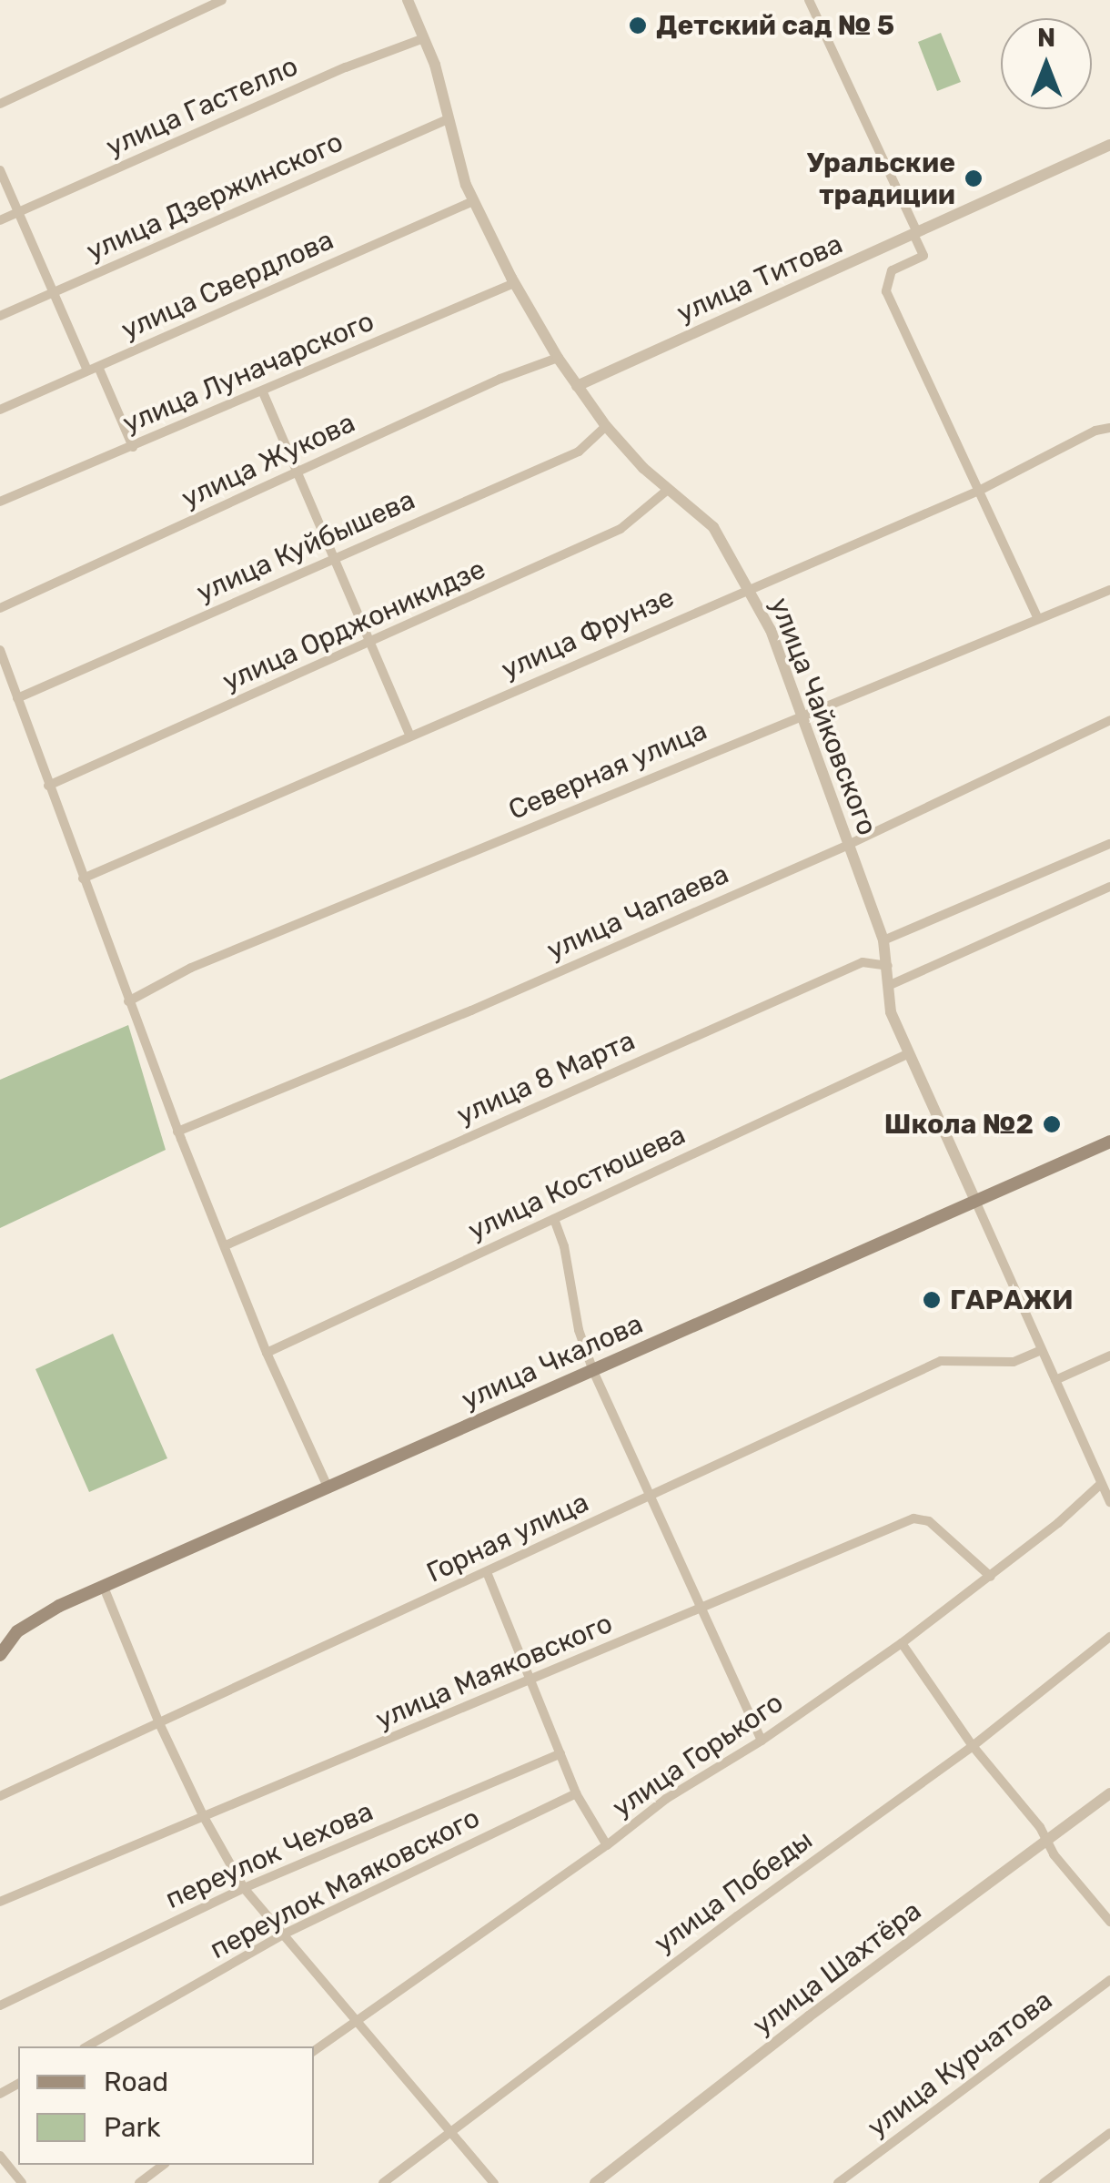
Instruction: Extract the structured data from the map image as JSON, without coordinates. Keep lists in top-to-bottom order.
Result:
{
  "streets": {
    "main road": ["улица Чкалова"],
    "street": [
      "улица Гастелло",
      "улица Дзержинского",
      "улица Титова",
      "улица Свердлова",
      "улица Луначарского",
      "улица Жукова",
      "улица Куйбышева",
      "улица Орджоникидзе",
      "улица Фрунзе",
      "улица Чайковского",
      "Северная улица",
      "улица Чапаева",
      "улица 8 Марта",
      "улица Костюшева",
      "Горная улица",
      "улица Маяковского",
      "улица Горького",
      "переулок Чехова",
      "переулок Маяковского",
      "улица Победы",
      "улица Шахтёра",
      "улица Курчатова"
    ]
  },
  "crossings": [
    ["улица Гастелло", "улица Чайковского"],
    ["улица Дзержинского", "улица Чайковского"],
    ["улица Титова", "улица Чайковского"],
    ["улица Свердлова", "улица Чайковского"],
    ["улица Луначарского", "улица Чайковского"],
    ["улица Жукова", "улица Чайковского"],
    ["улица Куйбышева", "улица Чайковского"],
    ["улица Орджоникидзе", "улица Чайковского"],
    ["улица Фрунзе", "улица Чайковского"],
    ["улица Чайковского", "Северная улица"],
    ["улица Чайковского", "улица Чапаева"],
    ["улица Чайковского", "улица 8 Марта"],
    ["улица Чайковского", "улица Костюшева"],
    ["улица Чайковского", "улица Чкалова"],
    ["улица Чайковского", "Горная улица"],
    ["улица Чайковского", "улица Горького"],
    ["улица Маяковского", "улица Горького"]
  ],
  "places": [
    "Детский сад № 5",
    "Уральские традиции",
    "Школа №2",
    "ГАРАЖИ"
  ],
  "legend": ["Road", "Park"],
  "north": "top"
}
